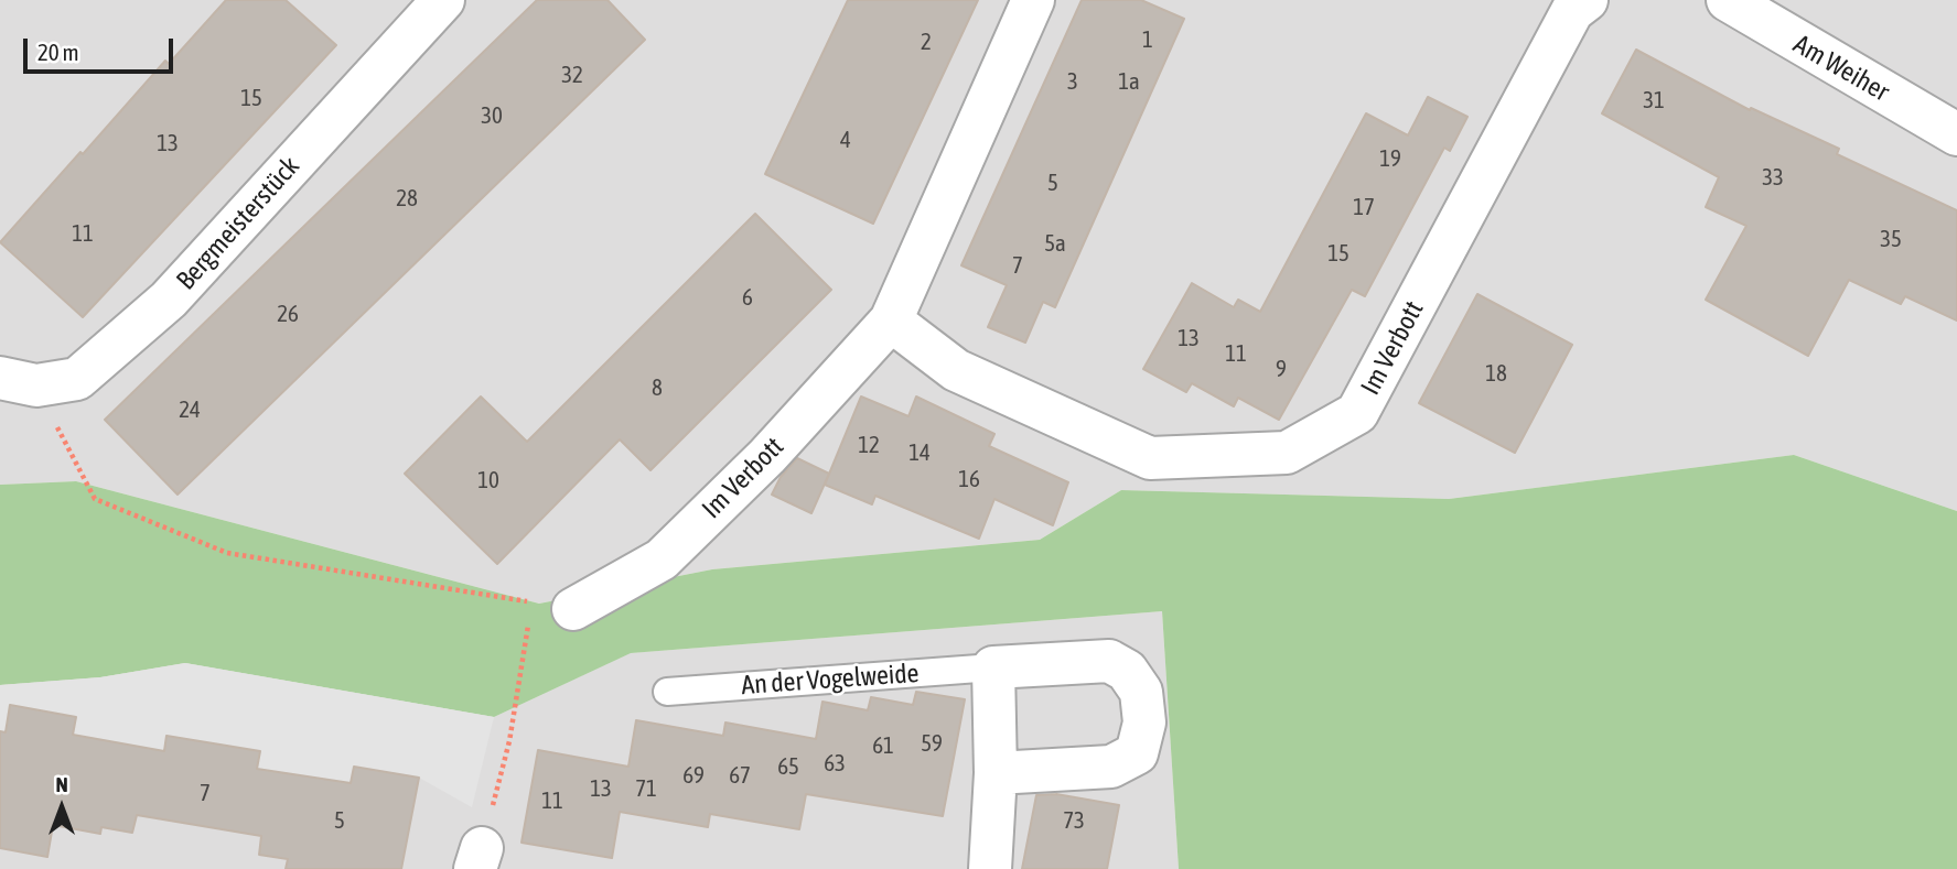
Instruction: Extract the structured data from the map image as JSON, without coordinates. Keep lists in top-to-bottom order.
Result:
{
  "streets": {
    "street": [
      "Am Weiher",
      "Bergmeisterstück",
      "Im Verbott",
      "An der Vogelweide"
    ]
  },
  "house_numbers": [
    "1",
    "2",
    "32",
    "3",
    "1a",
    "15",
    "31",
    "30",
    "4",
    "13",
    "19",
    "33",
    "5",
    "28",
    "17",
    "11",
    "35",
    "5a",
    "15",
    "7",
    "6",
    "26",
    "13",
    "11",
    "9",
    "18",
    "8",
    "24",
    "12",
    "14",
    "16",
    "10",
    "59",
    "61",
    "63",
    "65",
    "69",
    "67",
    "13",
    "71",
    "7",
    "11",
    "5",
    "73"
  ],
  "scale_bar": "20 m",
  "north": "top"
}
